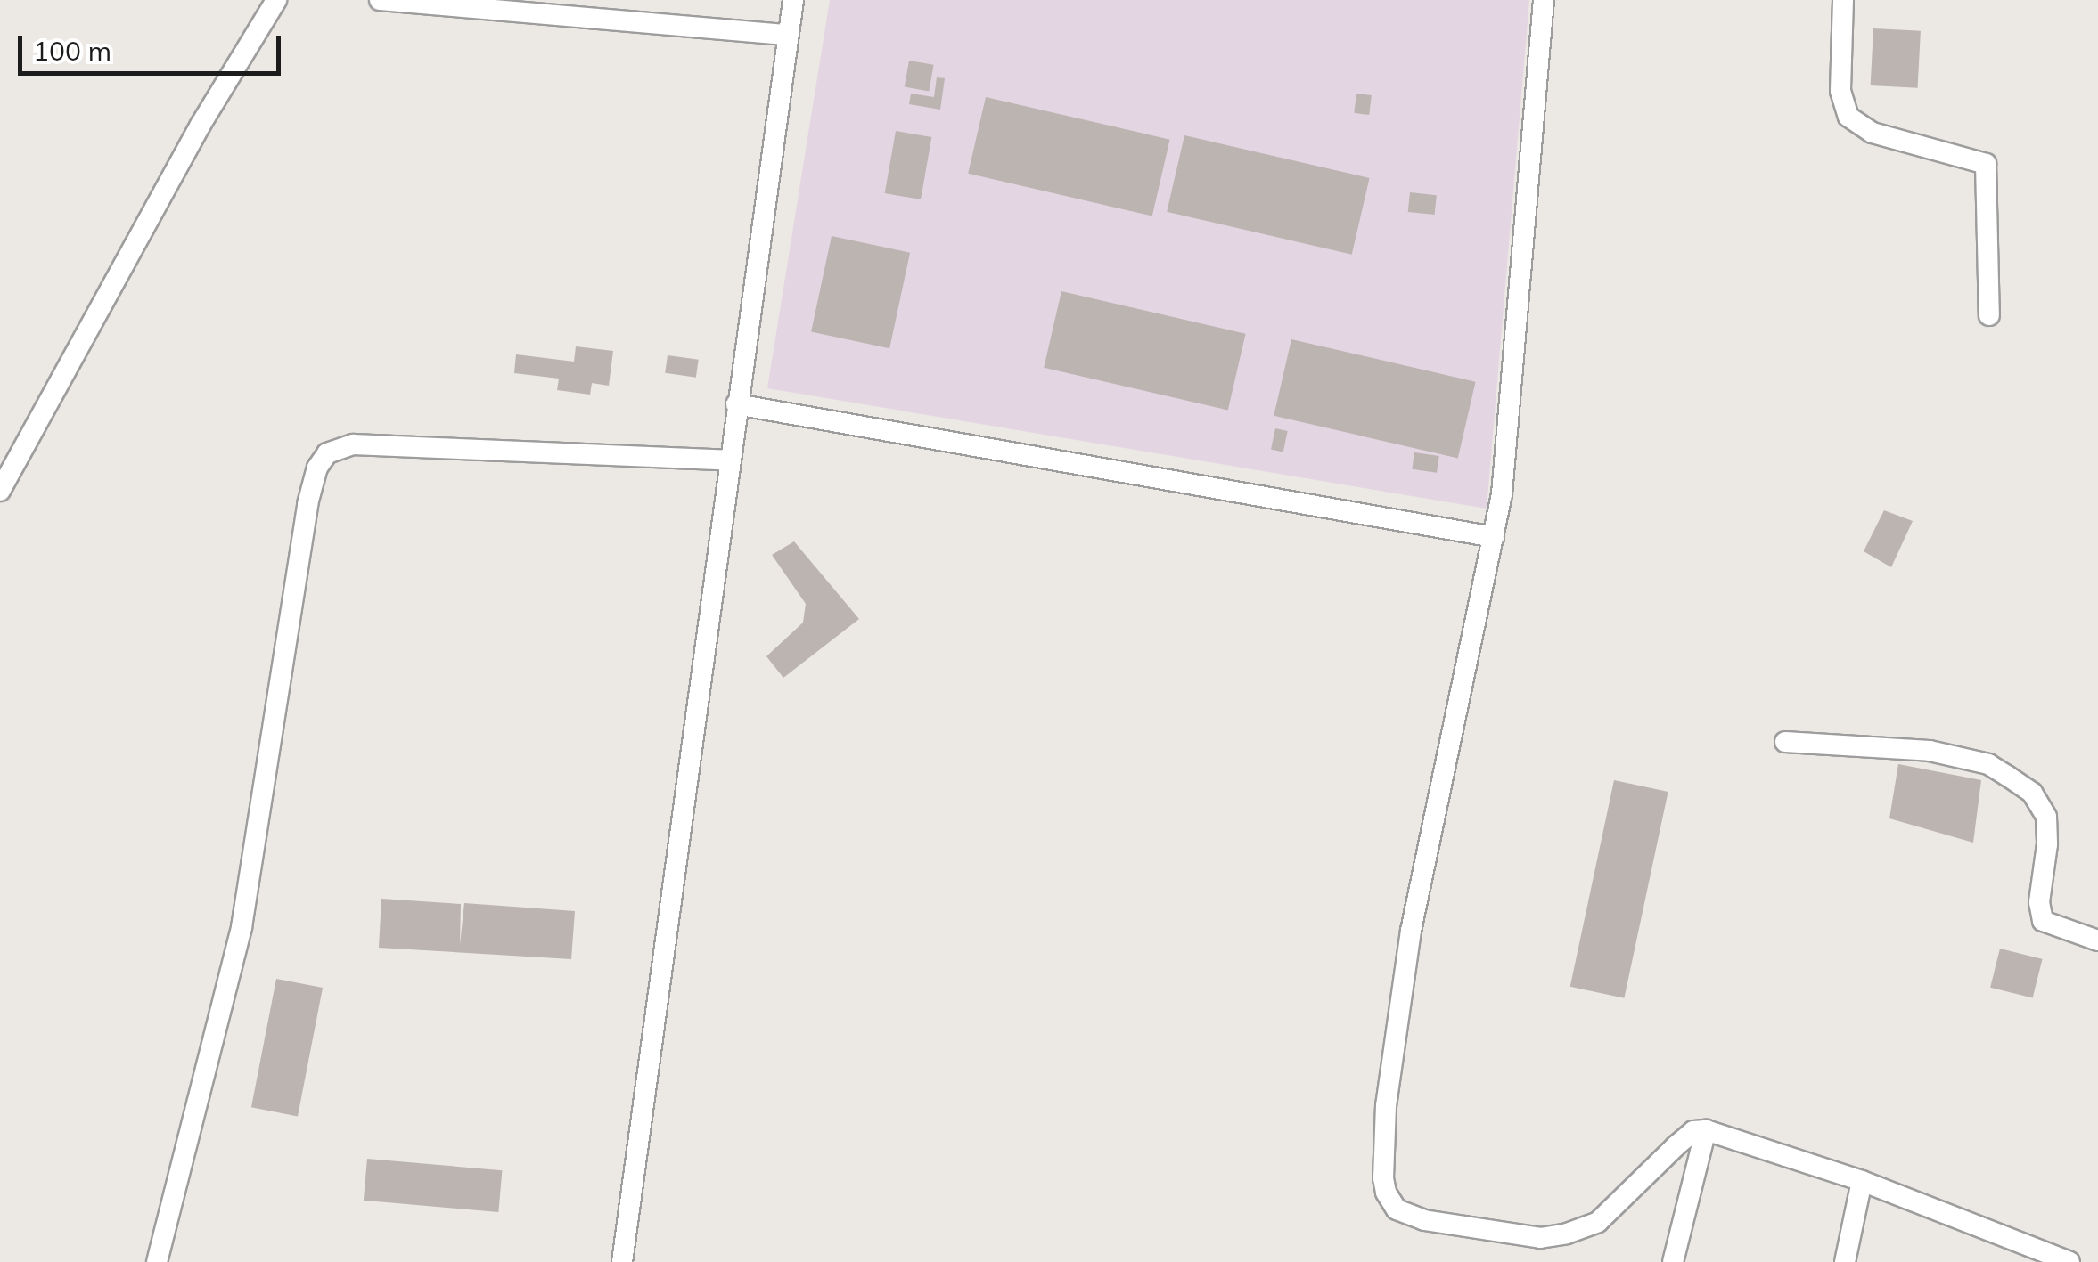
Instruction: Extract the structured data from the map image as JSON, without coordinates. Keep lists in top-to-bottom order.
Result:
{
  "scale_bar": "100 m"
}
